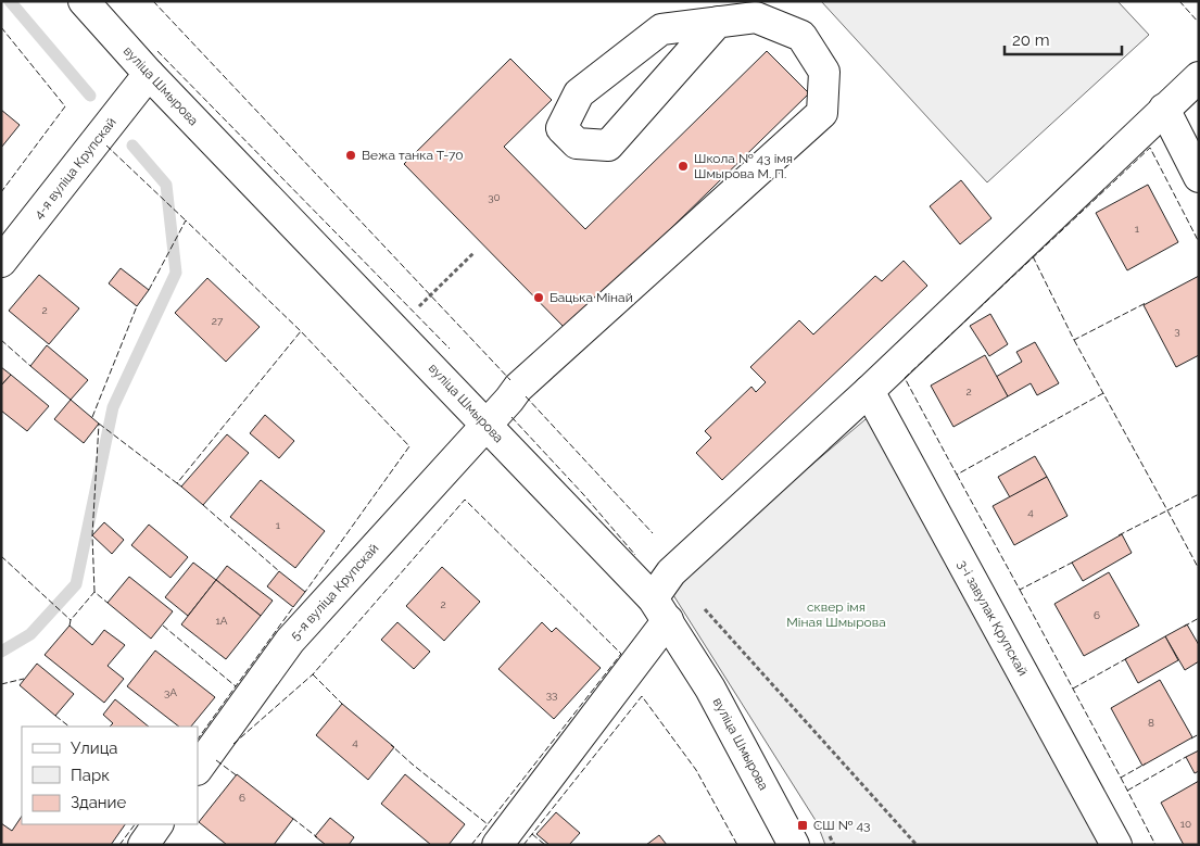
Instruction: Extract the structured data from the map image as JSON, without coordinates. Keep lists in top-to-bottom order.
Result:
{
  "streets": {
    "street": [
      "вуліца Шмырова",
      "4-я вуліца Крупскай",
      "5-я вуліца Крупскай",
      "3-і завулак Крупскай"
    ]
  },
  "crossings": [
    ["вуліца Шмырова", "4-я вуліца Крупскай"],
    ["вуліца Шмырова", "5-я вуліца Крупскай"]
  ],
  "parks": ["сквер імя Міная Шмырова"],
  "places": {
    "other": ["Вежа танка Т-70", "Школа № 43 імя Шмырова М. П.", "Бацька Мінай"],
    "transit": ["СШ № 43"]
  },
  "house_numbers": [
    "30",
    "1",
    "2",
    "27",
    "3",
    "2",
    "4",
    "1",
    "2",
    "6",
    "1А",
    "3А",
    "33",
    "8",
    "4",
    "6",
    "10"
  ],
  "legend": ["Улица", "Парк", "Здание"],
  "scale_bar": "20 m"
}
